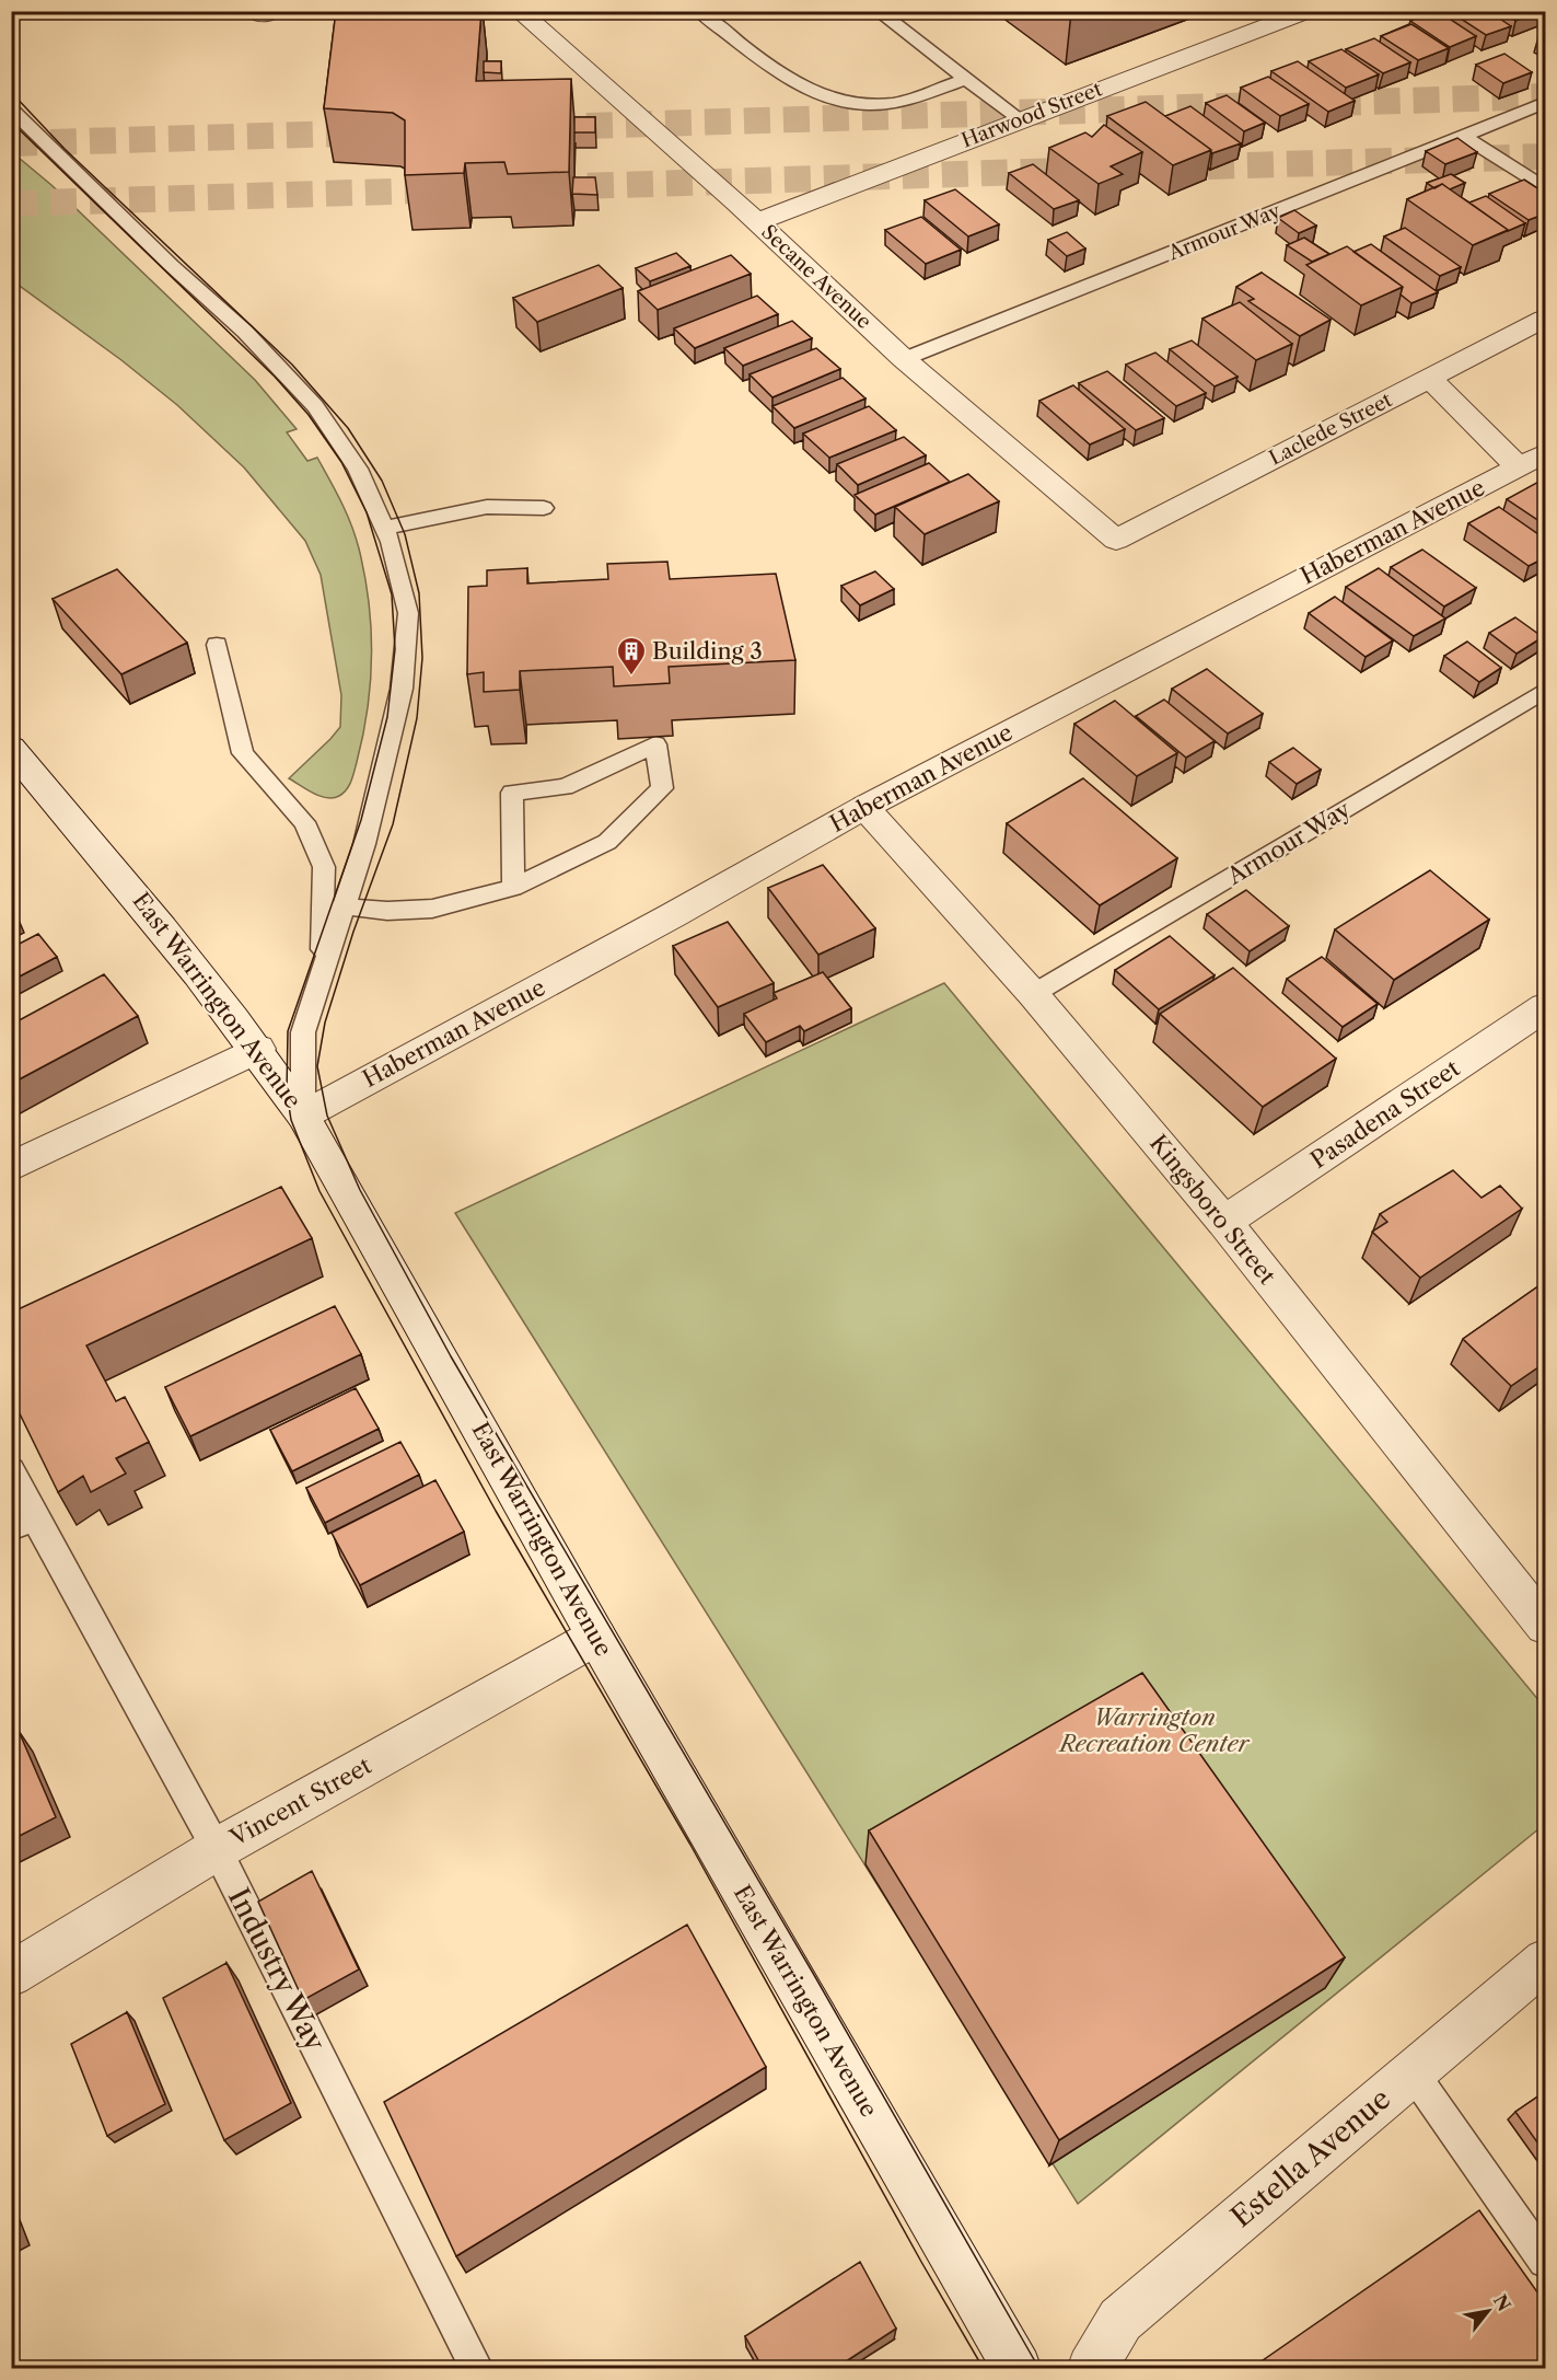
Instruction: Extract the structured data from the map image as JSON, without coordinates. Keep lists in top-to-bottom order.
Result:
{
  "streets": {
    "street": [
      "Harwood Street",
      "Secane Avenue",
      "Laclede Street",
      "Haberman Avenue",
      "East Warrington Avenue",
      "Pasadena Street",
      "Kingsboro Street",
      "Vincent Street",
      "Estella Avenue"
    ],
    "lane": ["Armour Way", "Industry Way"]
  },
  "crossings": [
    ["Harwood Street", "Secane Avenue"],
    ["Armour Way", "Secane Avenue"],
    ["Armour Way", "Kingsboro Street"],
    ["Secane Avenue", "Laclede Street"],
    ["Haberman Avenue", "East Warrington Avenue"],
    ["Haberman Avenue", "Kingsboro Street"],
    ["East Warrington Avenue", "Vincent Street"],
    ["Pasadena Street", "Kingsboro Street"],
    ["Vincent Street", "Industry Way"]
  ],
  "parks": ["Warrington Recreation Center"],
  "places": {
    "building": ["Building 3"]
  },
  "north": "top right"
}
